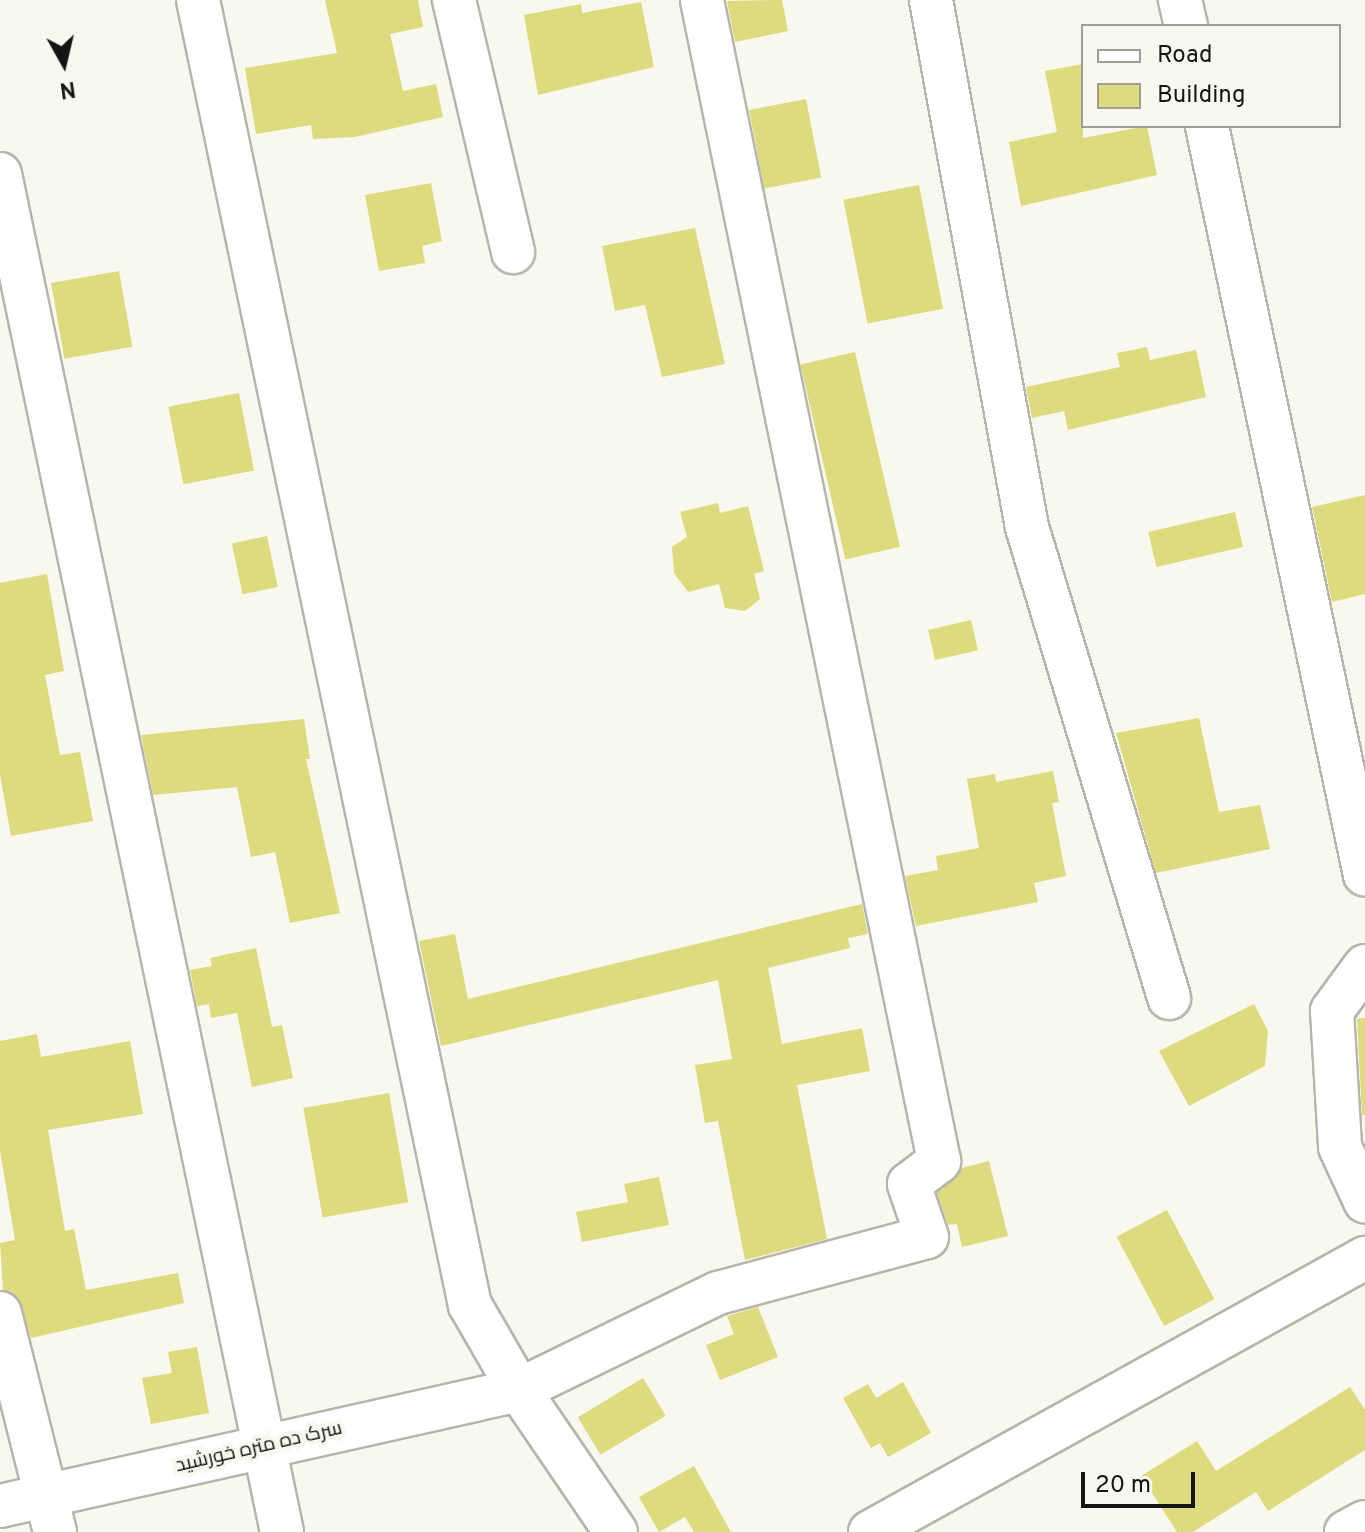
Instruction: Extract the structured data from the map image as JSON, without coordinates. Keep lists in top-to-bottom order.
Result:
{
  "streets": {
    "street": ["سرک ده متره خورشید"]
  },
  "legend": ["Road", "Building"],
  "scale_bar": "20 m",
  "north": "bottom"
}
